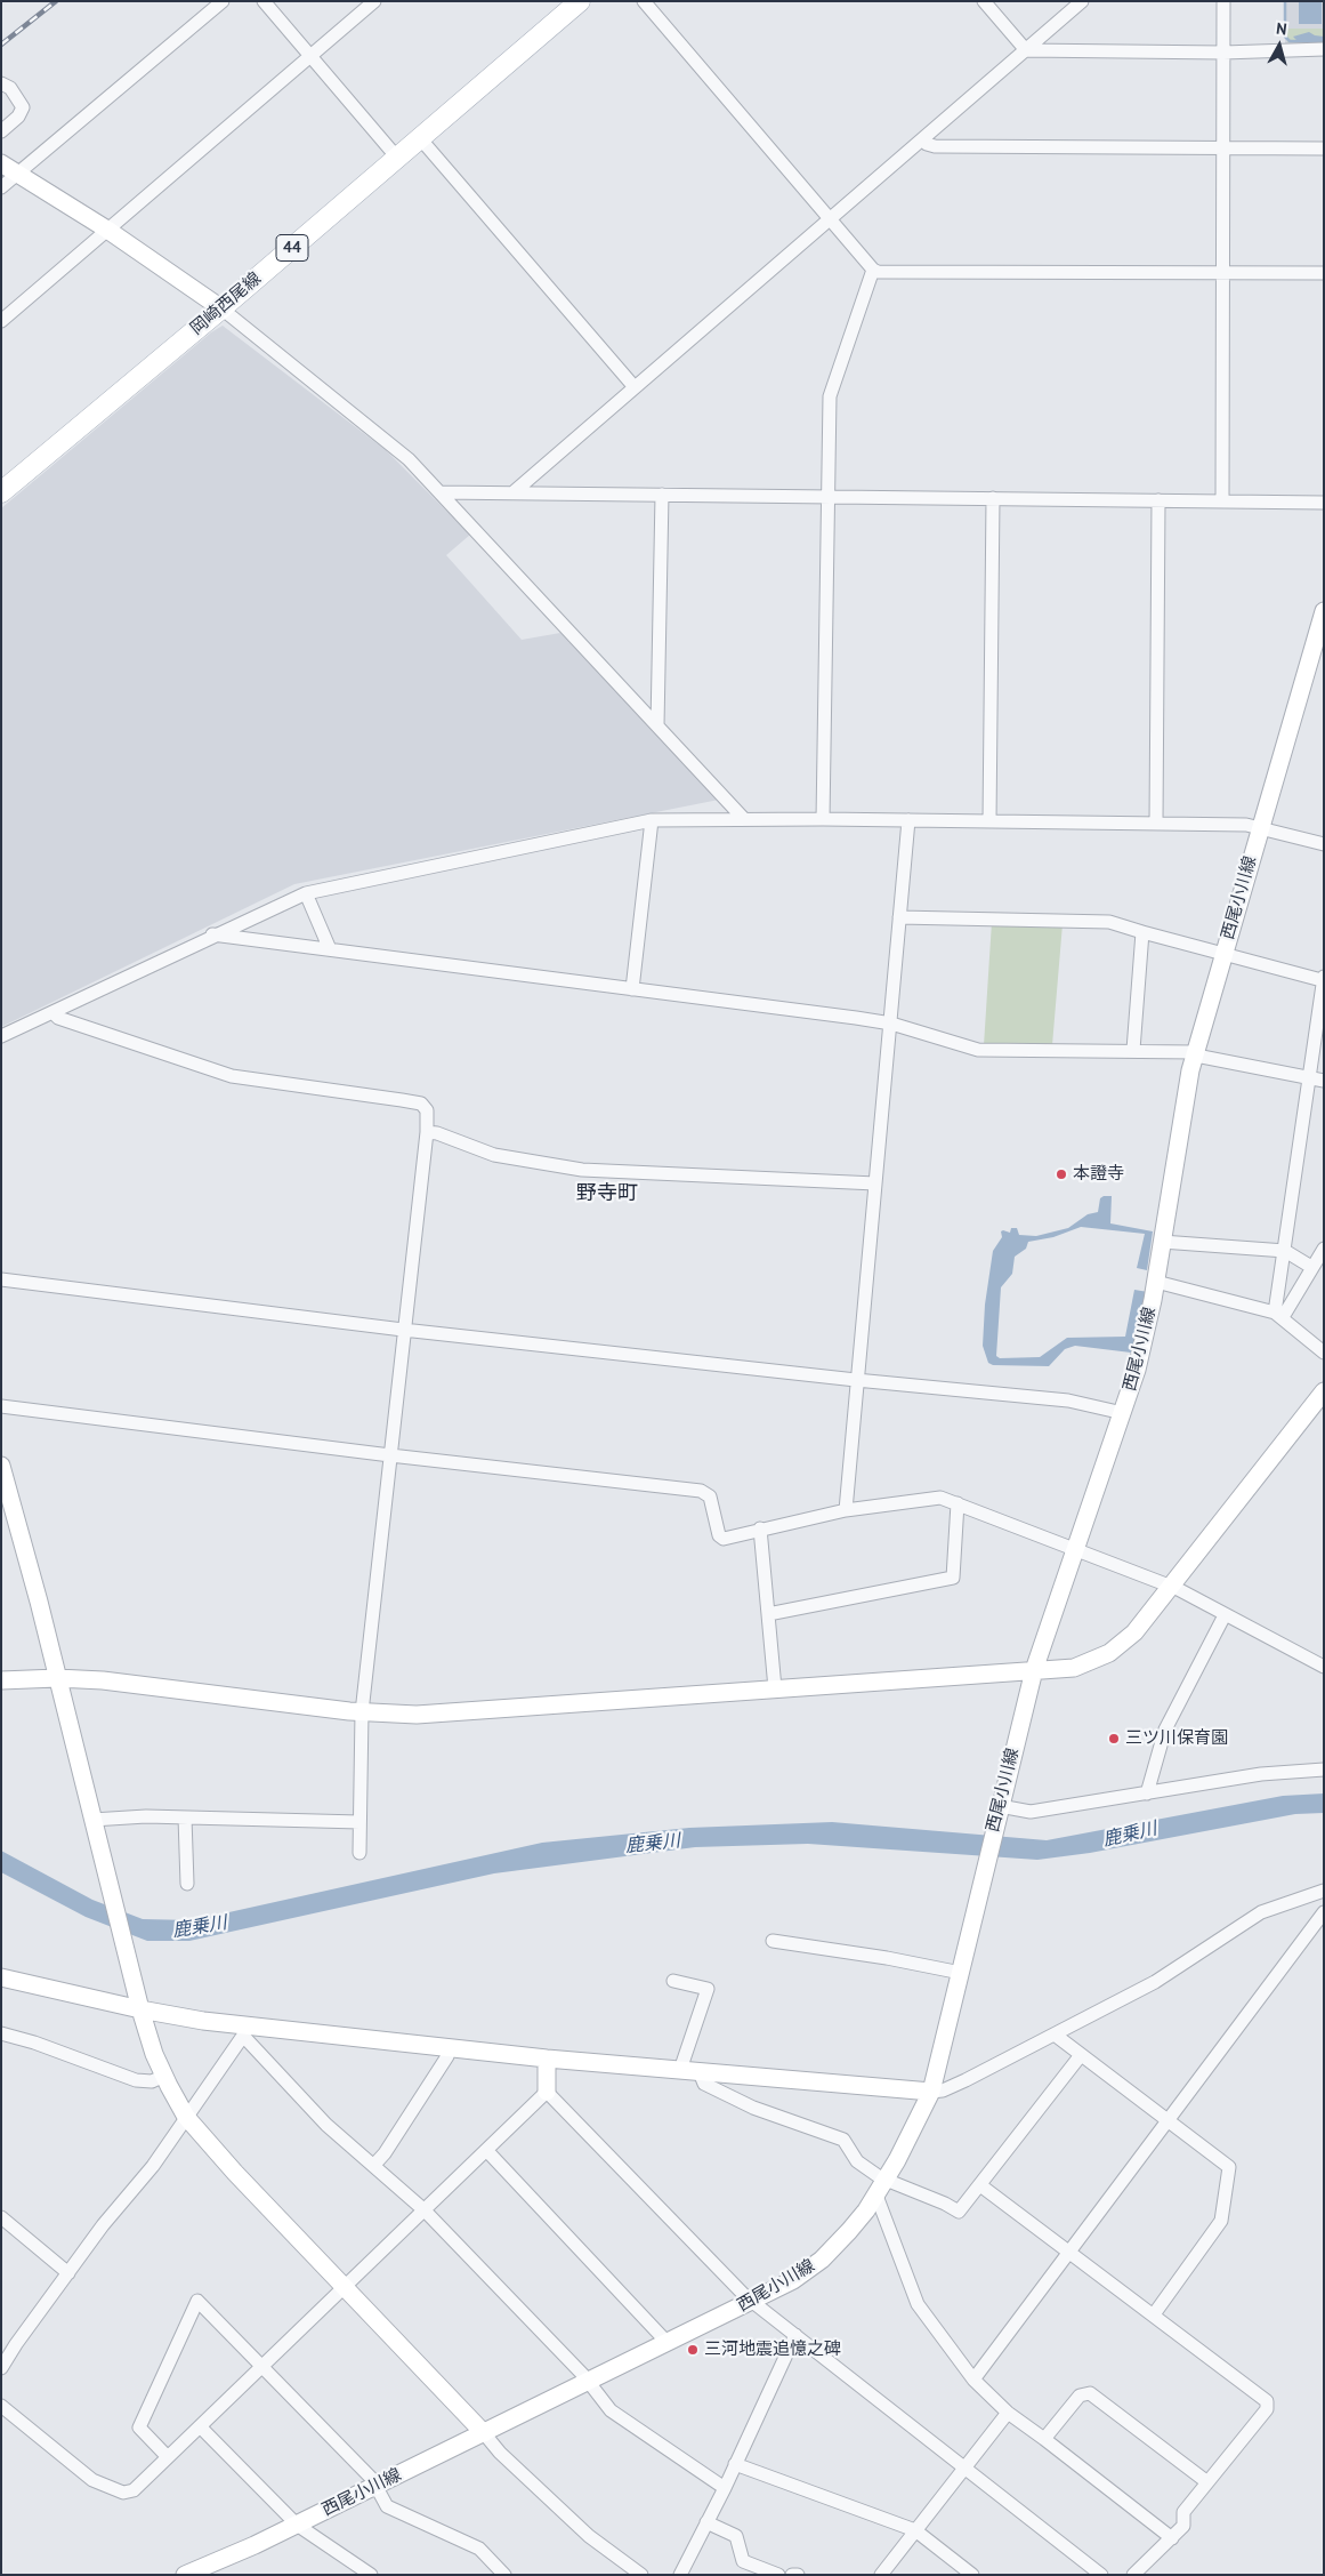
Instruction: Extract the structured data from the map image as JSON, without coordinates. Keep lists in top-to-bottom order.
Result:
{
  "streets": {
    "main road": ["44", "岡崎西尾線"],
    "street": ["西尾小川線"]
  },
  "districts": ["野寺町"],
  "water": ["鹿乗川"],
  "places": ["本證寺", "三ツ川保育園", "三河地震追憶之碑"],
  "north": "top"
}
